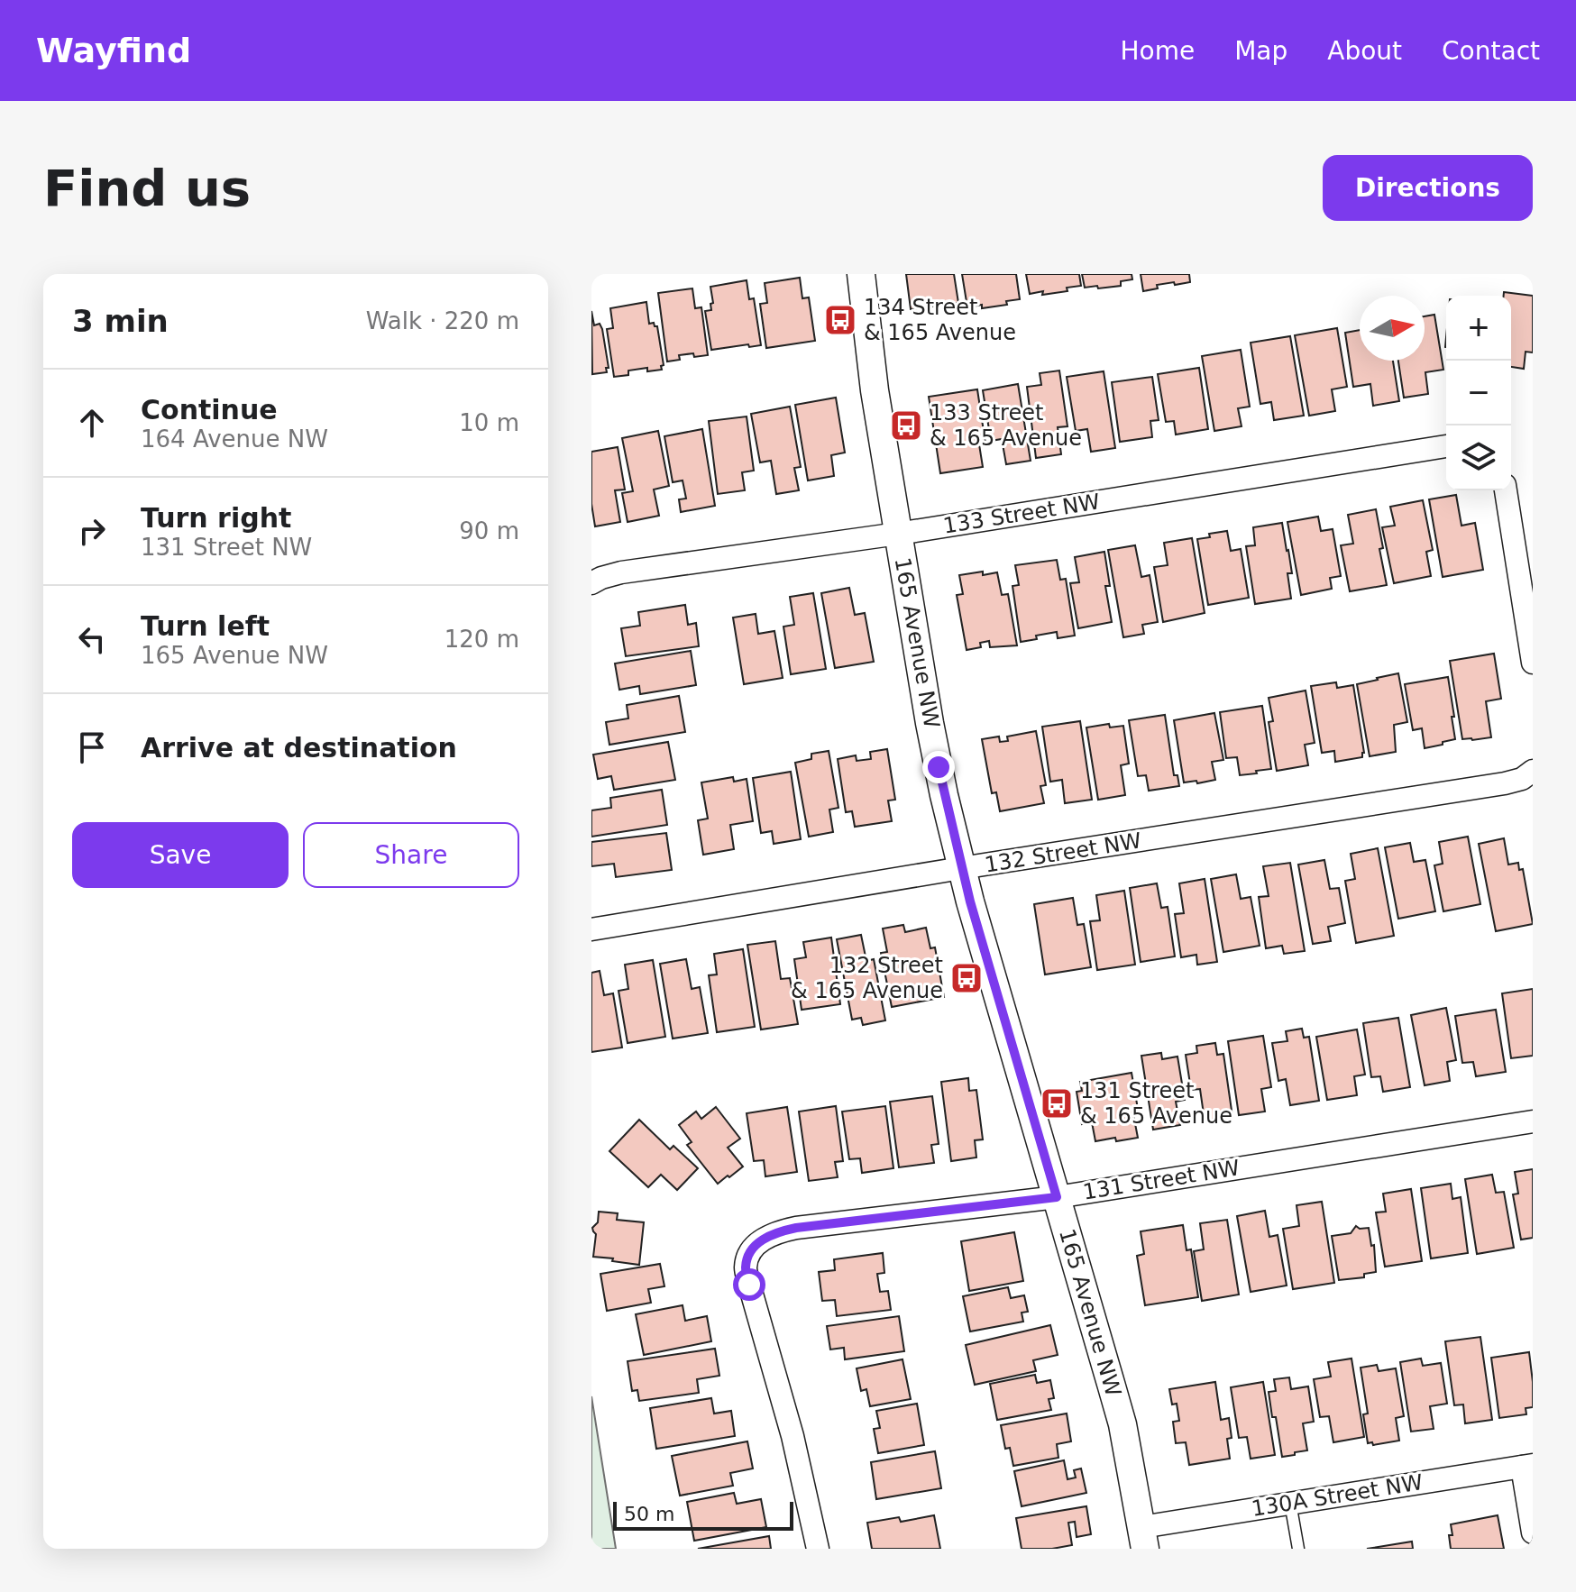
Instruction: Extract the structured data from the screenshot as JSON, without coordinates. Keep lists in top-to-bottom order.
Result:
{
  "streets": {
    "street": [
      "133 Street NW",
      "165 Avenue NW",
      "132 Street NW",
      "131 Street NW",
      "130A Street NW"
    ]
  },
  "crossings": [
    ["133 Street NW", "165 Avenue NW"],
    ["165 Avenue NW", "132 Street NW"],
    ["165 Avenue NW", "131 Street NW"],
    ["165 Avenue NW", "130A Street NW"]
  ],
  "places": {
    "bus stop": [
      "134 Street & 165 Avenue",
      "133 Street & 165 Avenue",
      "132 Street & 165 Avenue",
      "131 Street & 165 Avenue"
    ]
  },
  "scale_bar": "50 m",
  "north": "right",
  "page": {
    "header": "Wayfind",
    "nav": [
      "Home",
      "Map",
      "About",
      "Contact"
    ],
    "buttons": [
      "Directions",
      ["Save", "Share"]
    ],
    "title": "Find us",
    "heading": ["3 min", "Walk · 220 m"],
    "map_buttons": ["+", "−"],
    "list": [
      ["Continue", "164 Avenue NW", "10 m"],
      ["Turn right", "131 Street NW", "90 m"],
      ["Turn left", "165 Avenue NW", "120 m"],
      "Arrive at destination"
    ],
    "scale": "50 m"
  }
}
